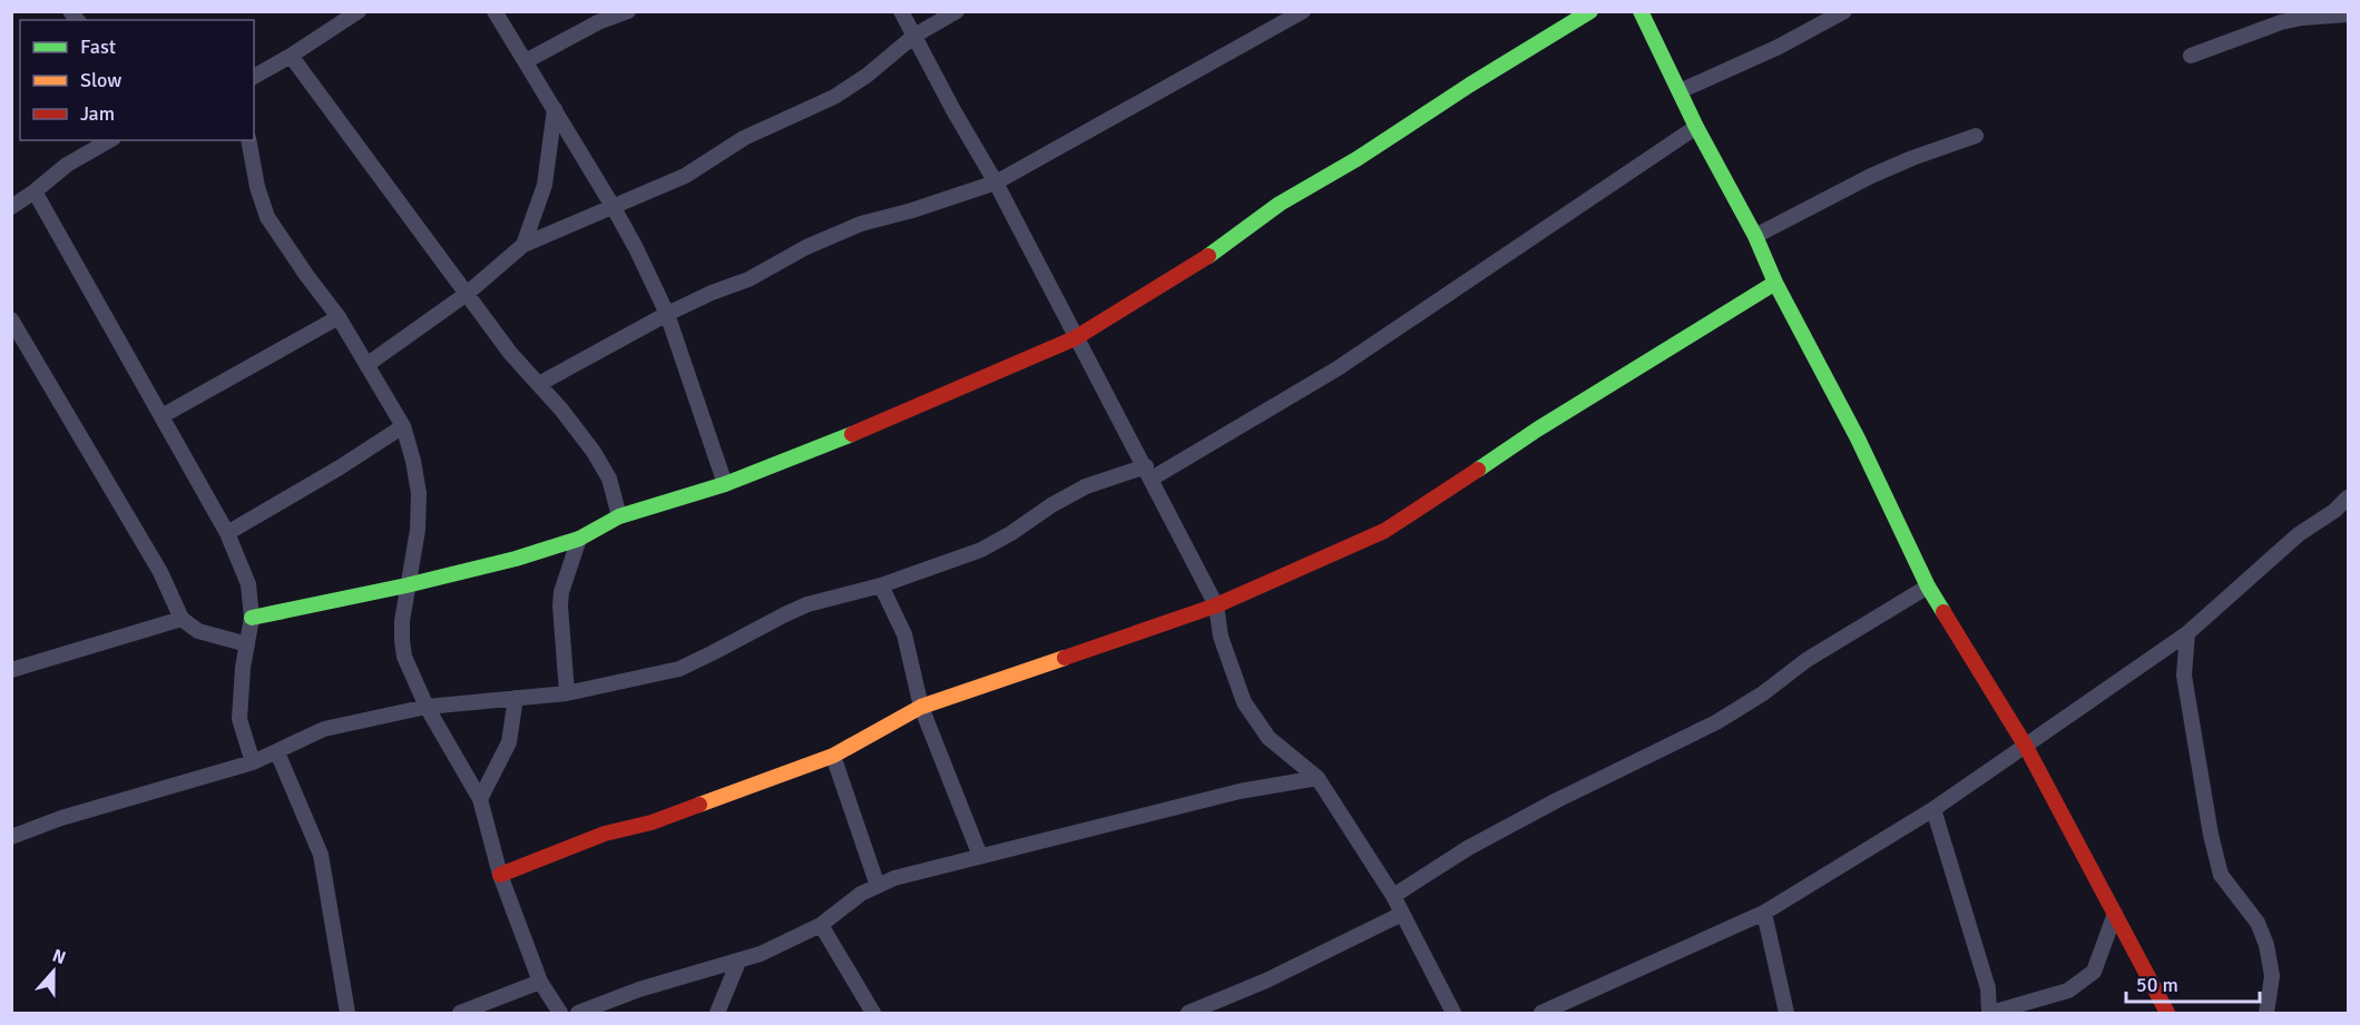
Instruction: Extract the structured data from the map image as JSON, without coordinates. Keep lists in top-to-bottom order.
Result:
{
  "legend": ["Fast", "Slow", "Jam"],
  "scale_bar": "50 m",
  "north": "top"
}
